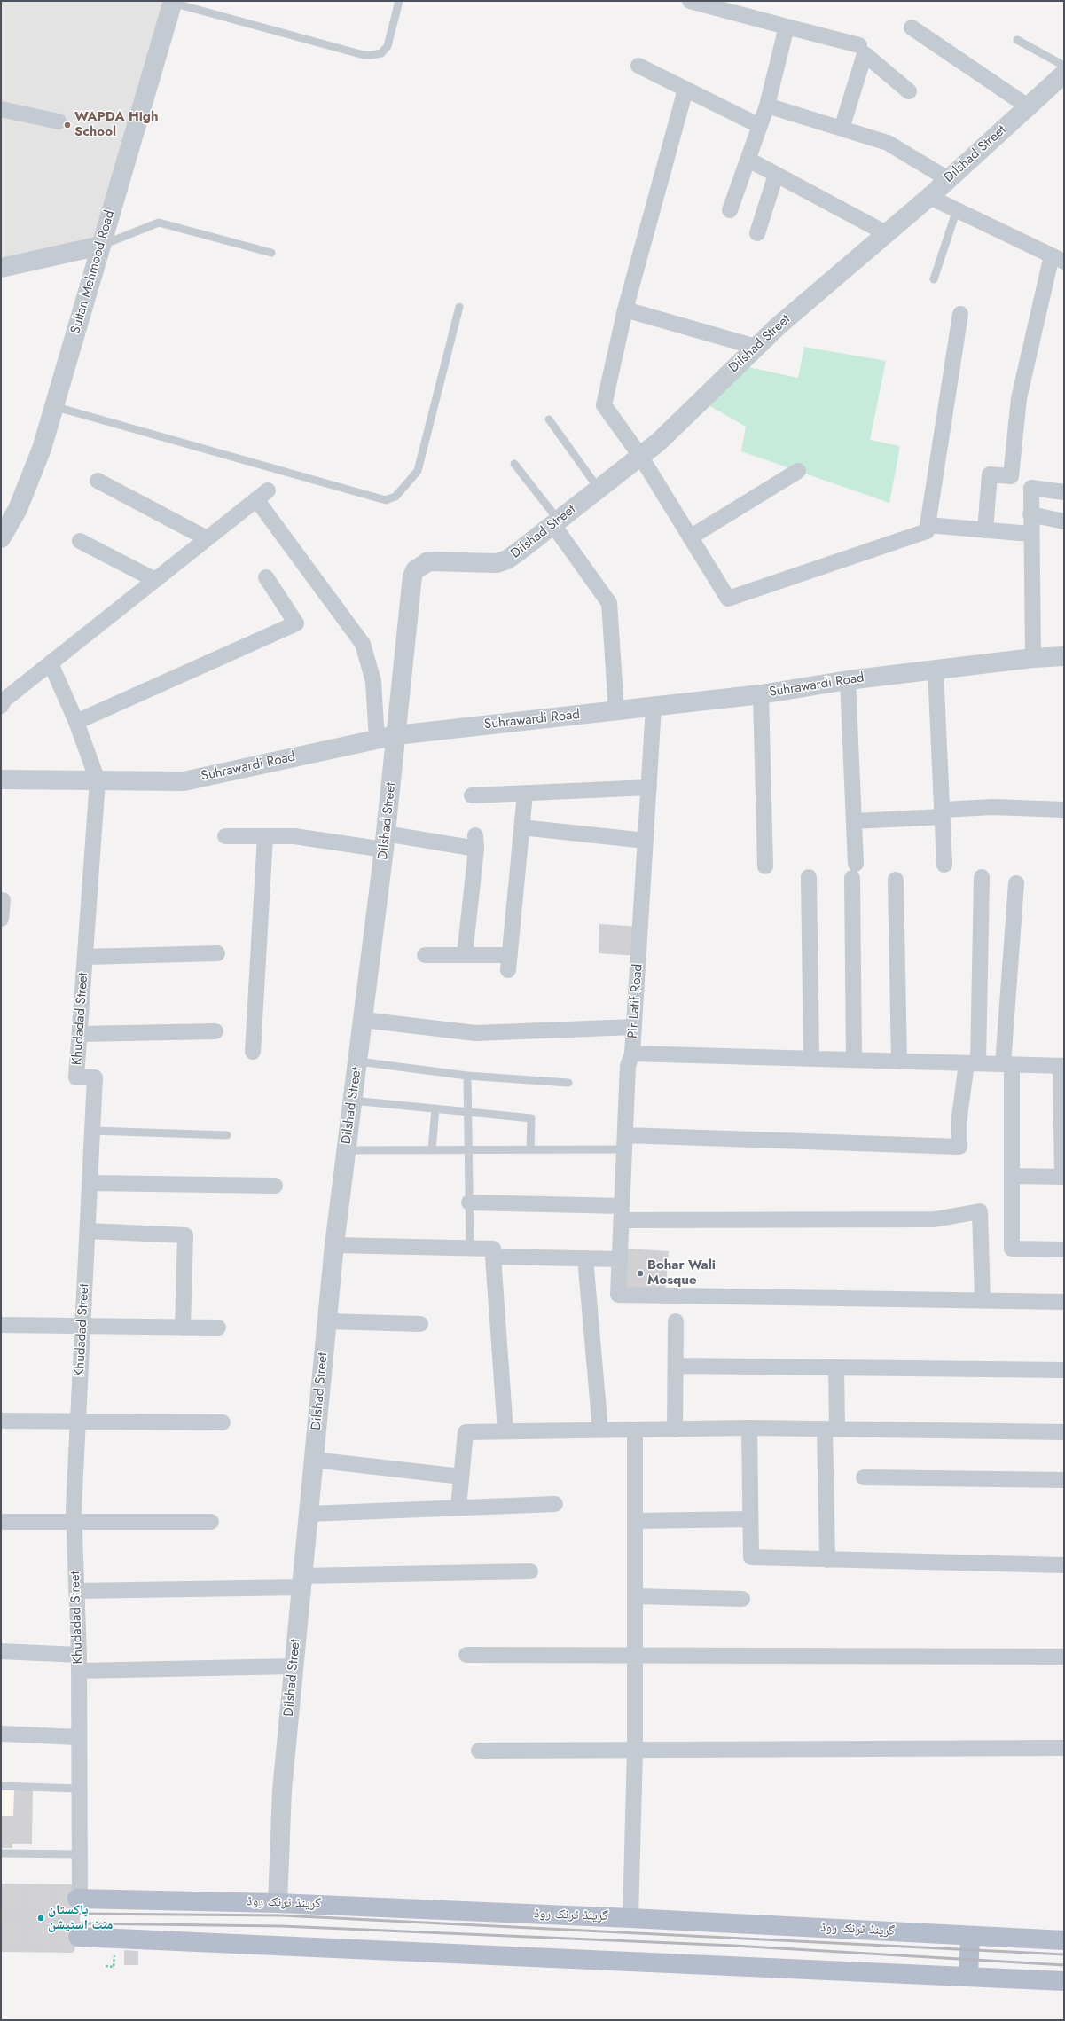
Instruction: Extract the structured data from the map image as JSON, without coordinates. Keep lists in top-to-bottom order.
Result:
{
  "streets": {
    "main road": ["گرینڈ ٹرنک روڈ"],
    "street": [
      "Dilshad Street",
      "Sultan Mehmood Road",
      "Suhrawardi Road",
      "Pir Latif Road",
      "Khudadad Street"
    ]
  },
  "crossings": [
    ["Dilshad Street", "Suhrawardi Road"],
    ["Dilshad Street", "گرینڈ ٹرنک روڈ"],
    ["Suhrawardi Road", "Pir Latif Road"],
    ["Suhrawardi Road", "Khudadad Street"],
    ["Khudadad Street", "گرینڈ ٹرنک روڈ"]
  ],
  "places": ["WAPDA High School", "Bohar Wali Mosque", "پاکستان منٹ اسٹیشن"]
}
